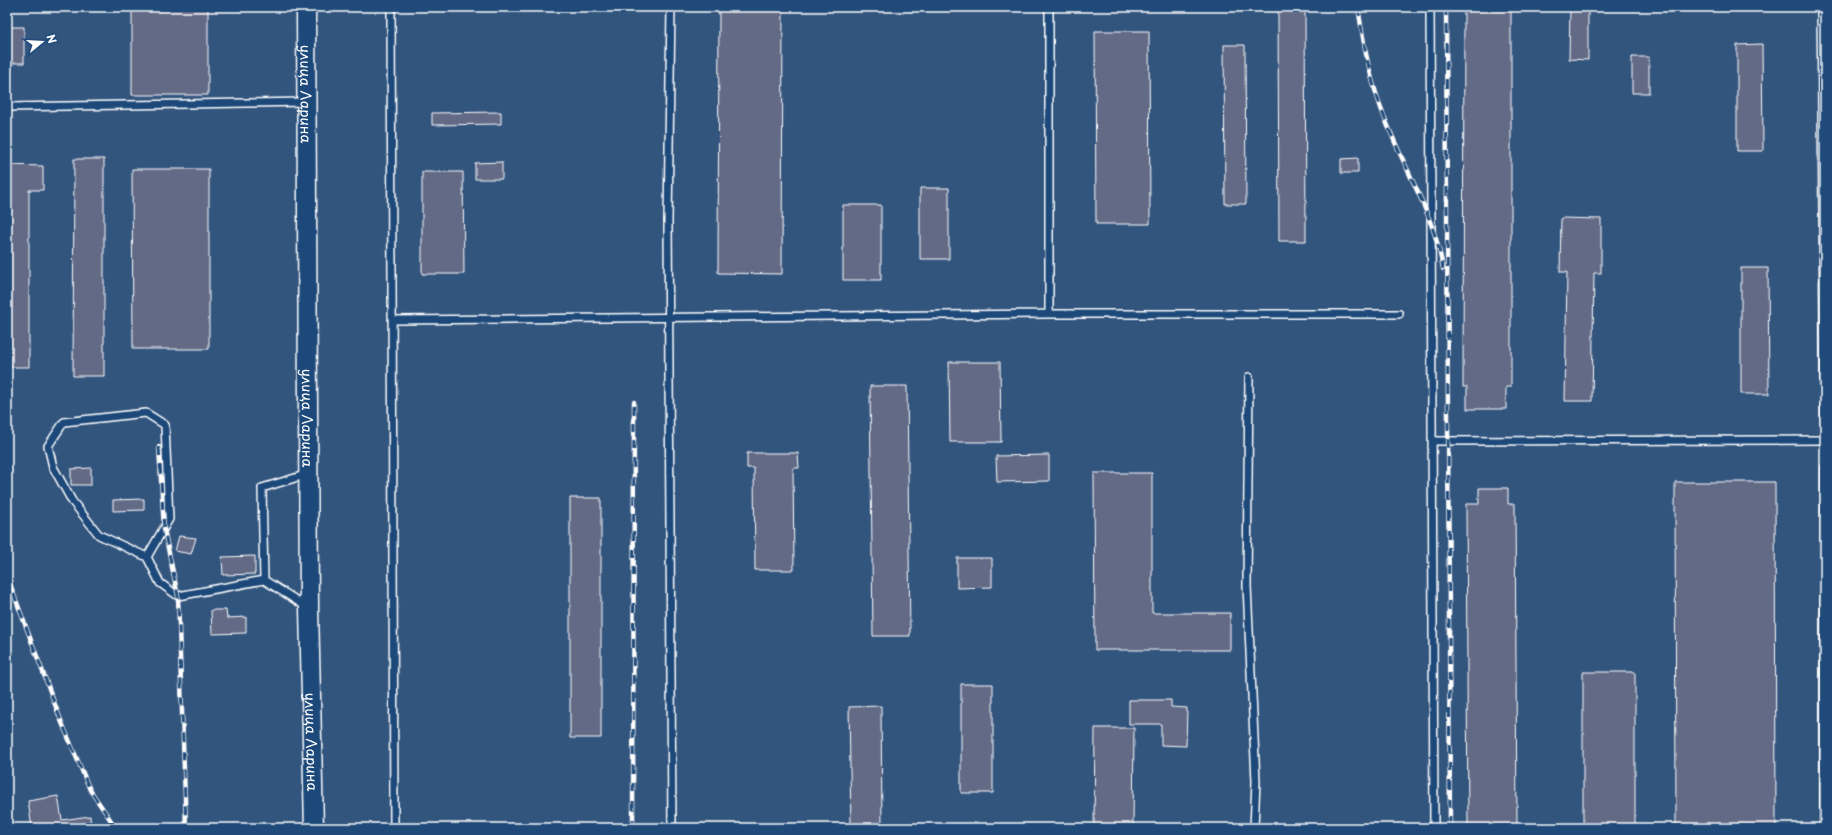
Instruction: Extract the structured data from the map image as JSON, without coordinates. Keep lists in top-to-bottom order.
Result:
{
  "streets": {
    "street": ["улица Ларина"]
  },
  "north": "right"
}
